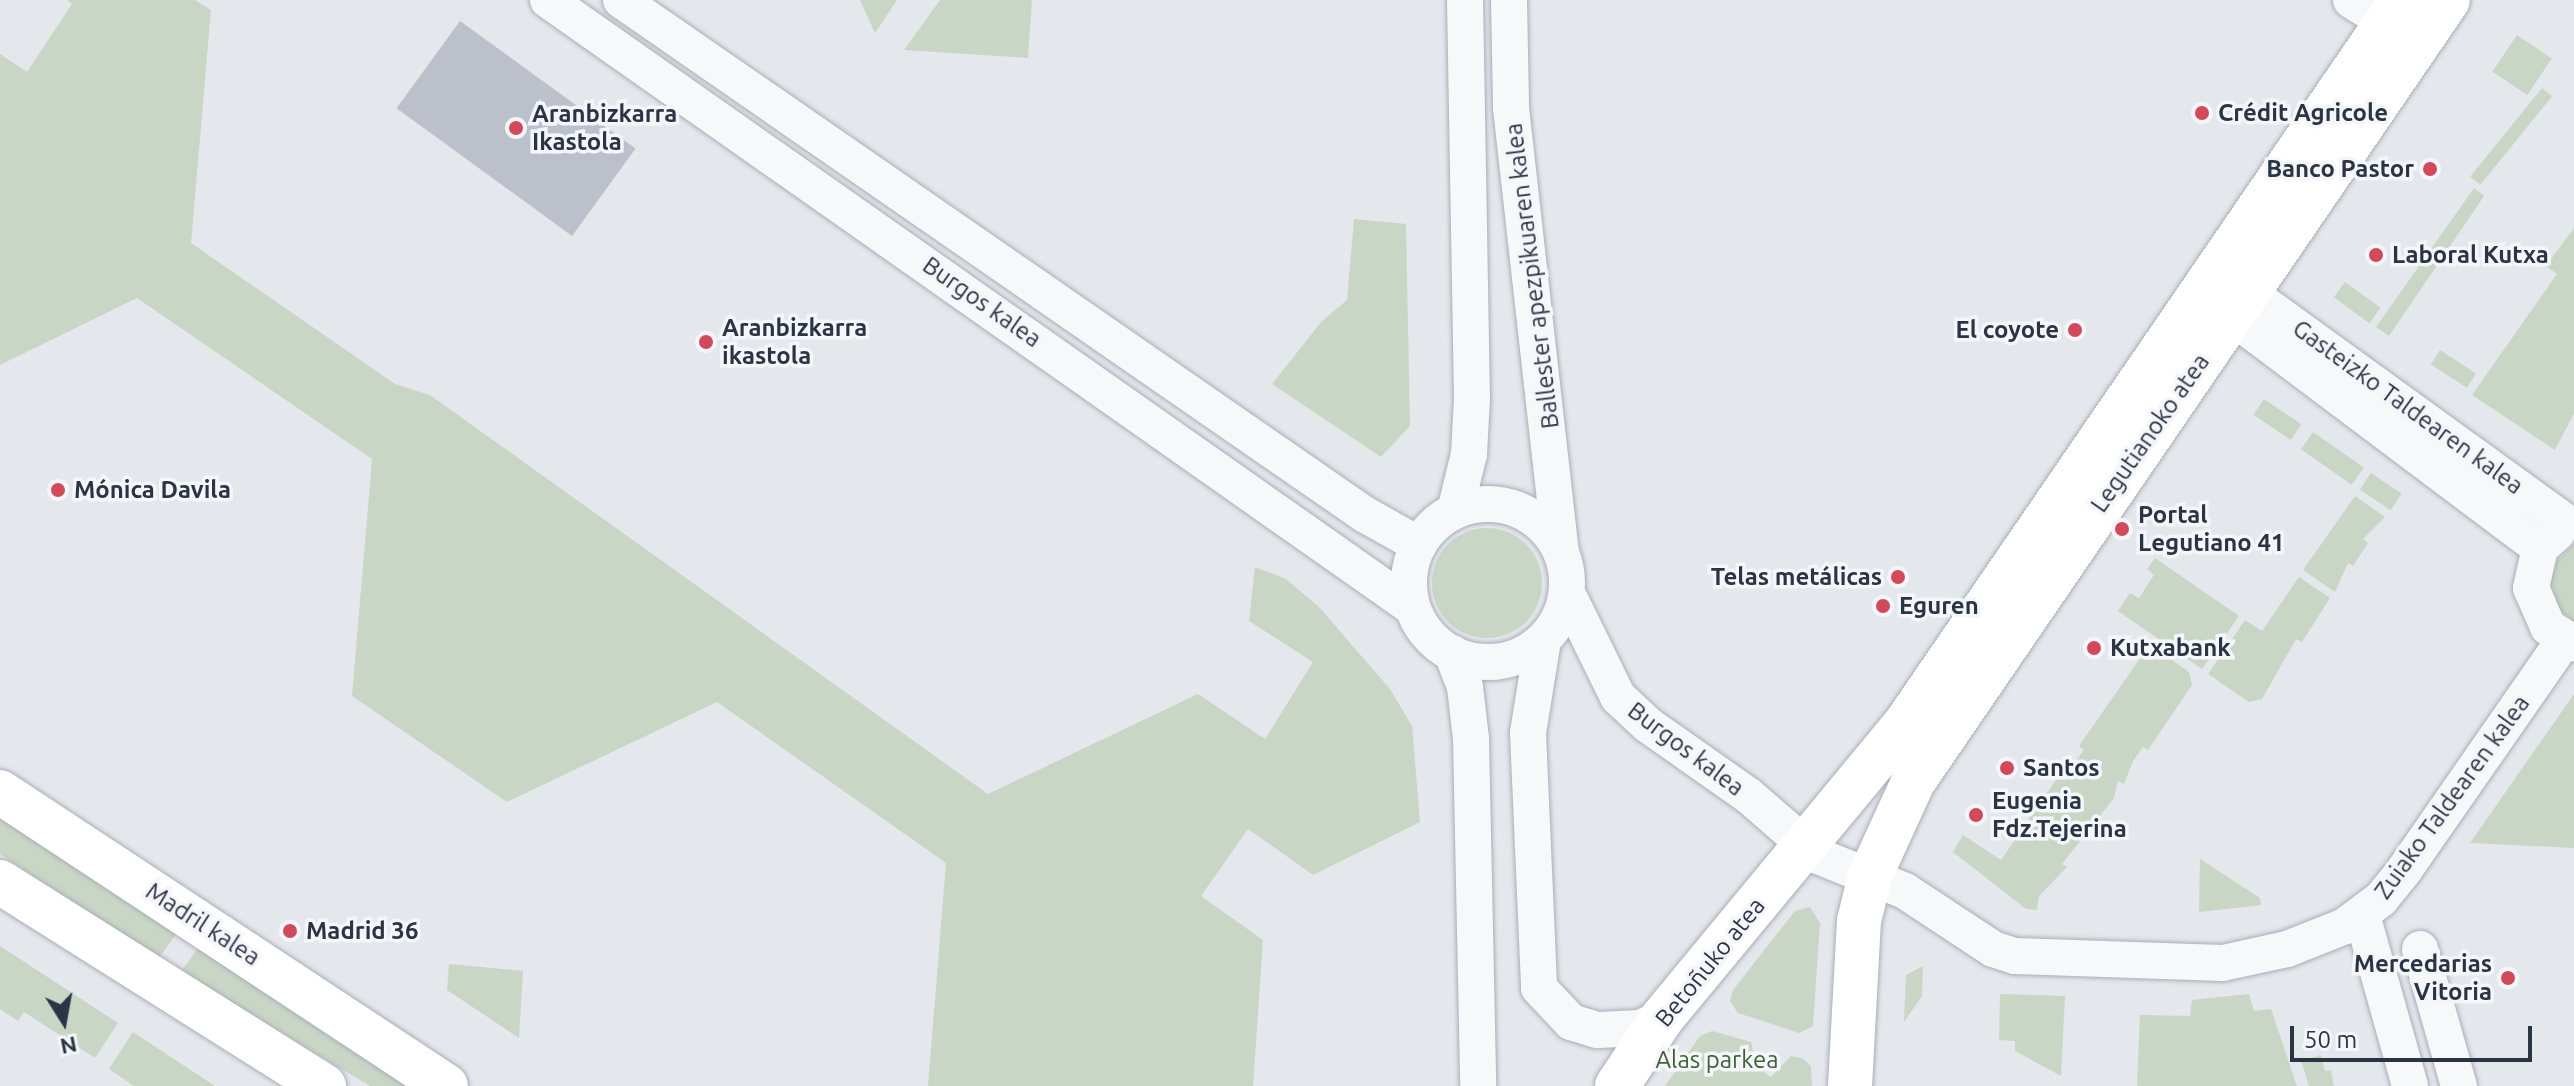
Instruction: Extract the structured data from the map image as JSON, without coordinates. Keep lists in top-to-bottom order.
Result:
{
  "streets": {
    "main road": ["Legutianoko atea", "Madril kalea", "Betoñuko atea"],
    "street": [
      "Ballester apezpikuaren kalea",
      "Burgos kalea",
      "Gasteizko Taldearen kalea",
      "Zuiako Taldearen kalea"
    ]
  },
  "crossings": [
    ["Ballester apezpikuaren kalea", "Burgos kalea"],
    ["Burgos kalea", "Legutianoko atea"],
    ["Burgos kalea", "Zuiako Taldearen kalea"],
    ["Burgos kalea", "Betoñuko atea"],
    ["Gasteizko Taldearen kalea", "Legutianoko atea"],
    ["Legutianoko atea", "Zuiako Taldearen kalea"],
    ["Legutianoko atea", "Betoñuko atea"]
  ],
  "parks": ["Alas parkea"],
  "places": [
    "Crédit Agricole",
    "Aranbizkarra Ikastola",
    "Banco Pastor",
    "Laboral Kutxa",
    "El coyote",
    "Aranbizkarra ikastola",
    "Mónica Davila",
    "Portal Legutiano 41",
    "Telas metálicas",
    "Eguren",
    "Kutxabank",
    "Santos",
    "Eugenia Fdz.Tejerina",
    "Madrid 36",
    "Mercedarias Vitoria"
  ],
  "scale_bar": "50 m",
  "north": "bottom"
}
